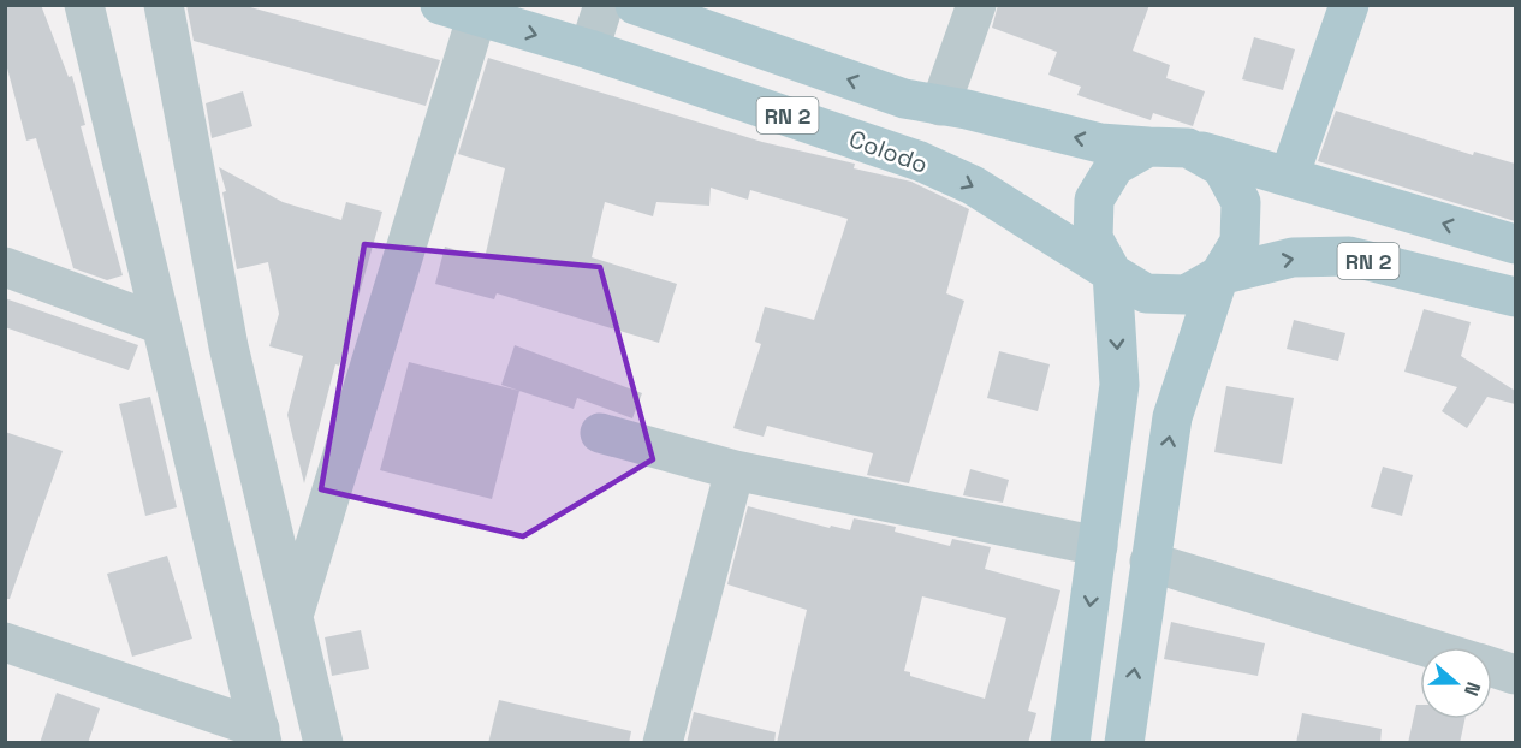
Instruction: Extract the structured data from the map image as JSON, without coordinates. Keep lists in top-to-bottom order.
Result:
{
  "streets": {
    "main road": ["RN 2", "Colodo"]
  },
  "crossings": [
    ["RN 2", "Colodo"]
  ],
  "north": "right"
}
